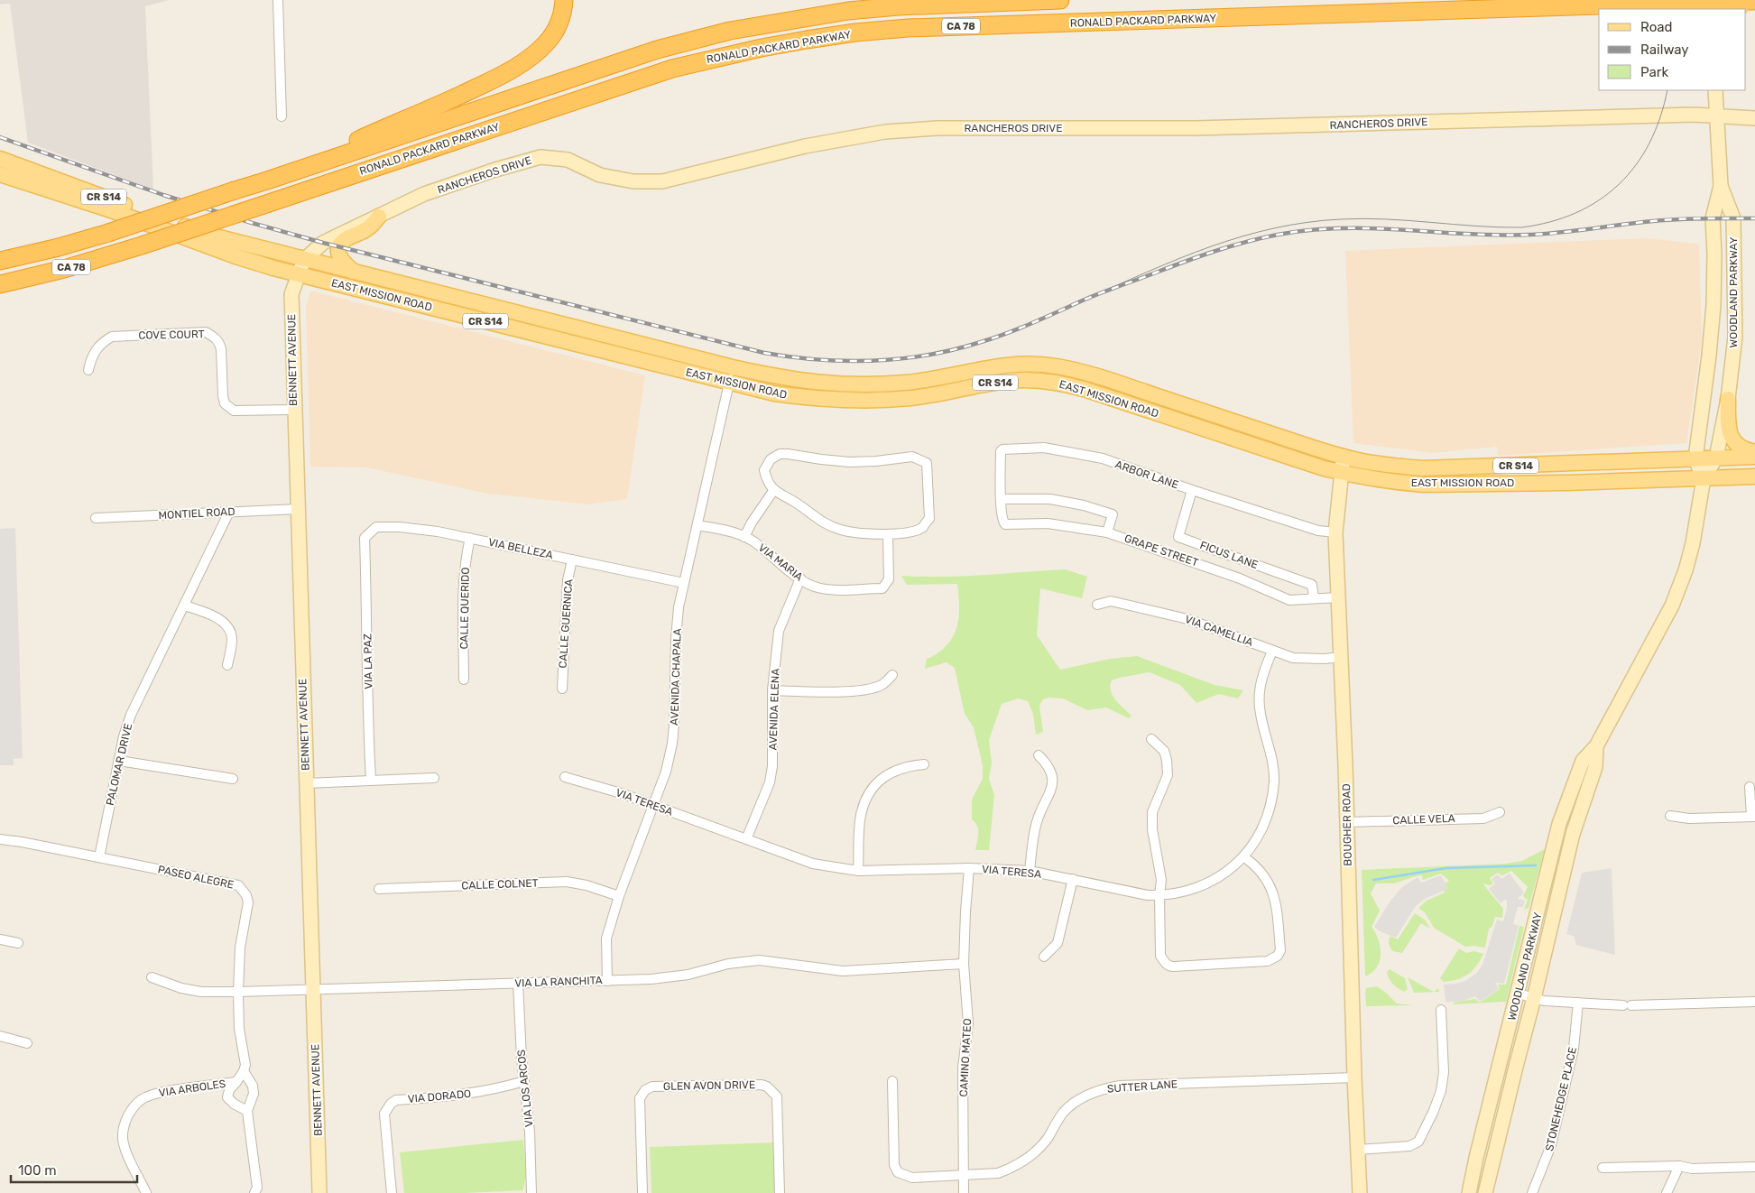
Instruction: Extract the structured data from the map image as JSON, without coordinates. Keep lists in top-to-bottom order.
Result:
{
  "streets": {
    "highway": ["RONALD PACKARD PARKWAY", "CA 78"],
    "main road": ["CR S14", "EAST MISSION ROAD"],
    "street": [
      "RANCHEROS DRIVE",
      "WOODLAND PARKWAY",
      "COVE COURT",
      "BENNETT AVENUE",
      "ARBOR LANE",
      "MONTIEL ROAD",
      "VIA BELLEZA",
      "GRAPE STREET",
      "FICUS LANE",
      "VIA MARIA",
      "CALLE QUERIDO",
      "CALLE GUERNICA",
      "VIA CAMELLIA",
      "VIA LA PAZ",
      "AVENIDA CHAPALA",
      "AVENIDA ELENA",
      "PALOMAR DRIVE",
      "VIA TERESA",
      "CALLE VELA",
      "BOUGHER ROAD",
      "PASEO ALEGRE",
      "CALLE COLNET",
      "VIA LA RANCHITA",
      "CAMINO MATEO",
      "GLEN AVON DRIVE",
      "SUTTER LANE",
      "VIA ARBOLES",
      "VIA LOS ARCOS",
      "VIA DORADO",
      "STONEHEDGE PLACE"
    ]
  },
  "crossings": [
    ["RANCHEROS DRIVE", "WOODLAND PARKWAY"],
    ["RANCHEROS DRIVE", "EAST MISSION ROAD"],
    ["RANCHEROS DRIVE", "BENNETT AVENUE"],
    ["WOODLAND PARKWAY", "EAST MISSION ROAD"],
    ["EAST MISSION ROAD", "BENNETT AVENUE"],
    ["EAST MISSION ROAD", "AVENIDA CHAPALA"],
    ["EAST MISSION ROAD", "BOUGHER ROAD"],
    ["COVE COURT", "BENNETT AVENUE"],
    ["BENNETT AVENUE", "MONTIEL ROAD"],
    ["BENNETT AVENUE", "VIA LA RANCHITA"],
    ["ARBOR LANE", "GRAPE STREET"],
    ["ARBOR LANE", "FICUS LANE"],
    ["ARBOR LANE", "BOUGHER ROAD"],
    ["MONTIEL ROAD", "PALOMAR DRIVE"],
    ["VIA BELLEZA", "CALLE QUERIDO"],
    ["VIA BELLEZA", "CALLE GUERNICA"],
    ["VIA BELLEZA", "VIA LA PAZ"],
    ["VIA BELLEZA", "AVENIDA CHAPALA"],
    ["GRAPE STREET", "FICUS LANE"],
    ["GRAPE STREET", "BOUGHER ROAD"],
    ["VIA MARIA", "AVENIDA CHAPALA"],
    ["VIA MARIA", "AVENIDA ELENA"],
    ["VIA CAMELLIA", "VIA TERESA"],
    ["VIA CAMELLIA", "BOUGHER ROAD"],
    ["AVENIDA CHAPALA", "VIA TERESA"],
    ["AVENIDA CHAPALA", "CALLE COLNET"],
    ["AVENIDA CHAPALA", "VIA LA RANCHITA"],
    ["AVENIDA ELENA", "VIA TERESA"],
    ["PALOMAR DRIVE", "PASEO ALEGRE"],
    ["VIA TERESA", "CAMINO MATEO"],
    ["CALLE VELA", "BOUGHER ROAD"],
    ["BOUGHER ROAD", "SUTTER LANE"],
    ["PASEO ALEGRE", "VIA LA RANCHITA"],
    ["PASEO ALEGRE", "VIA ARBOLES"],
    ["VIA LA RANCHITA", "CAMINO MATEO"],
    ["VIA LA RANCHITA", "VIA LOS ARCOS"],
    ["CAMINO MATEO", "SUTTER LANE"],
    ["VIA LOS ARCOS", "VIA DORADO"]
  ],
  "legend": ["Road", "Railway", "Park"],
  "scale_bar": "100 m"
}
